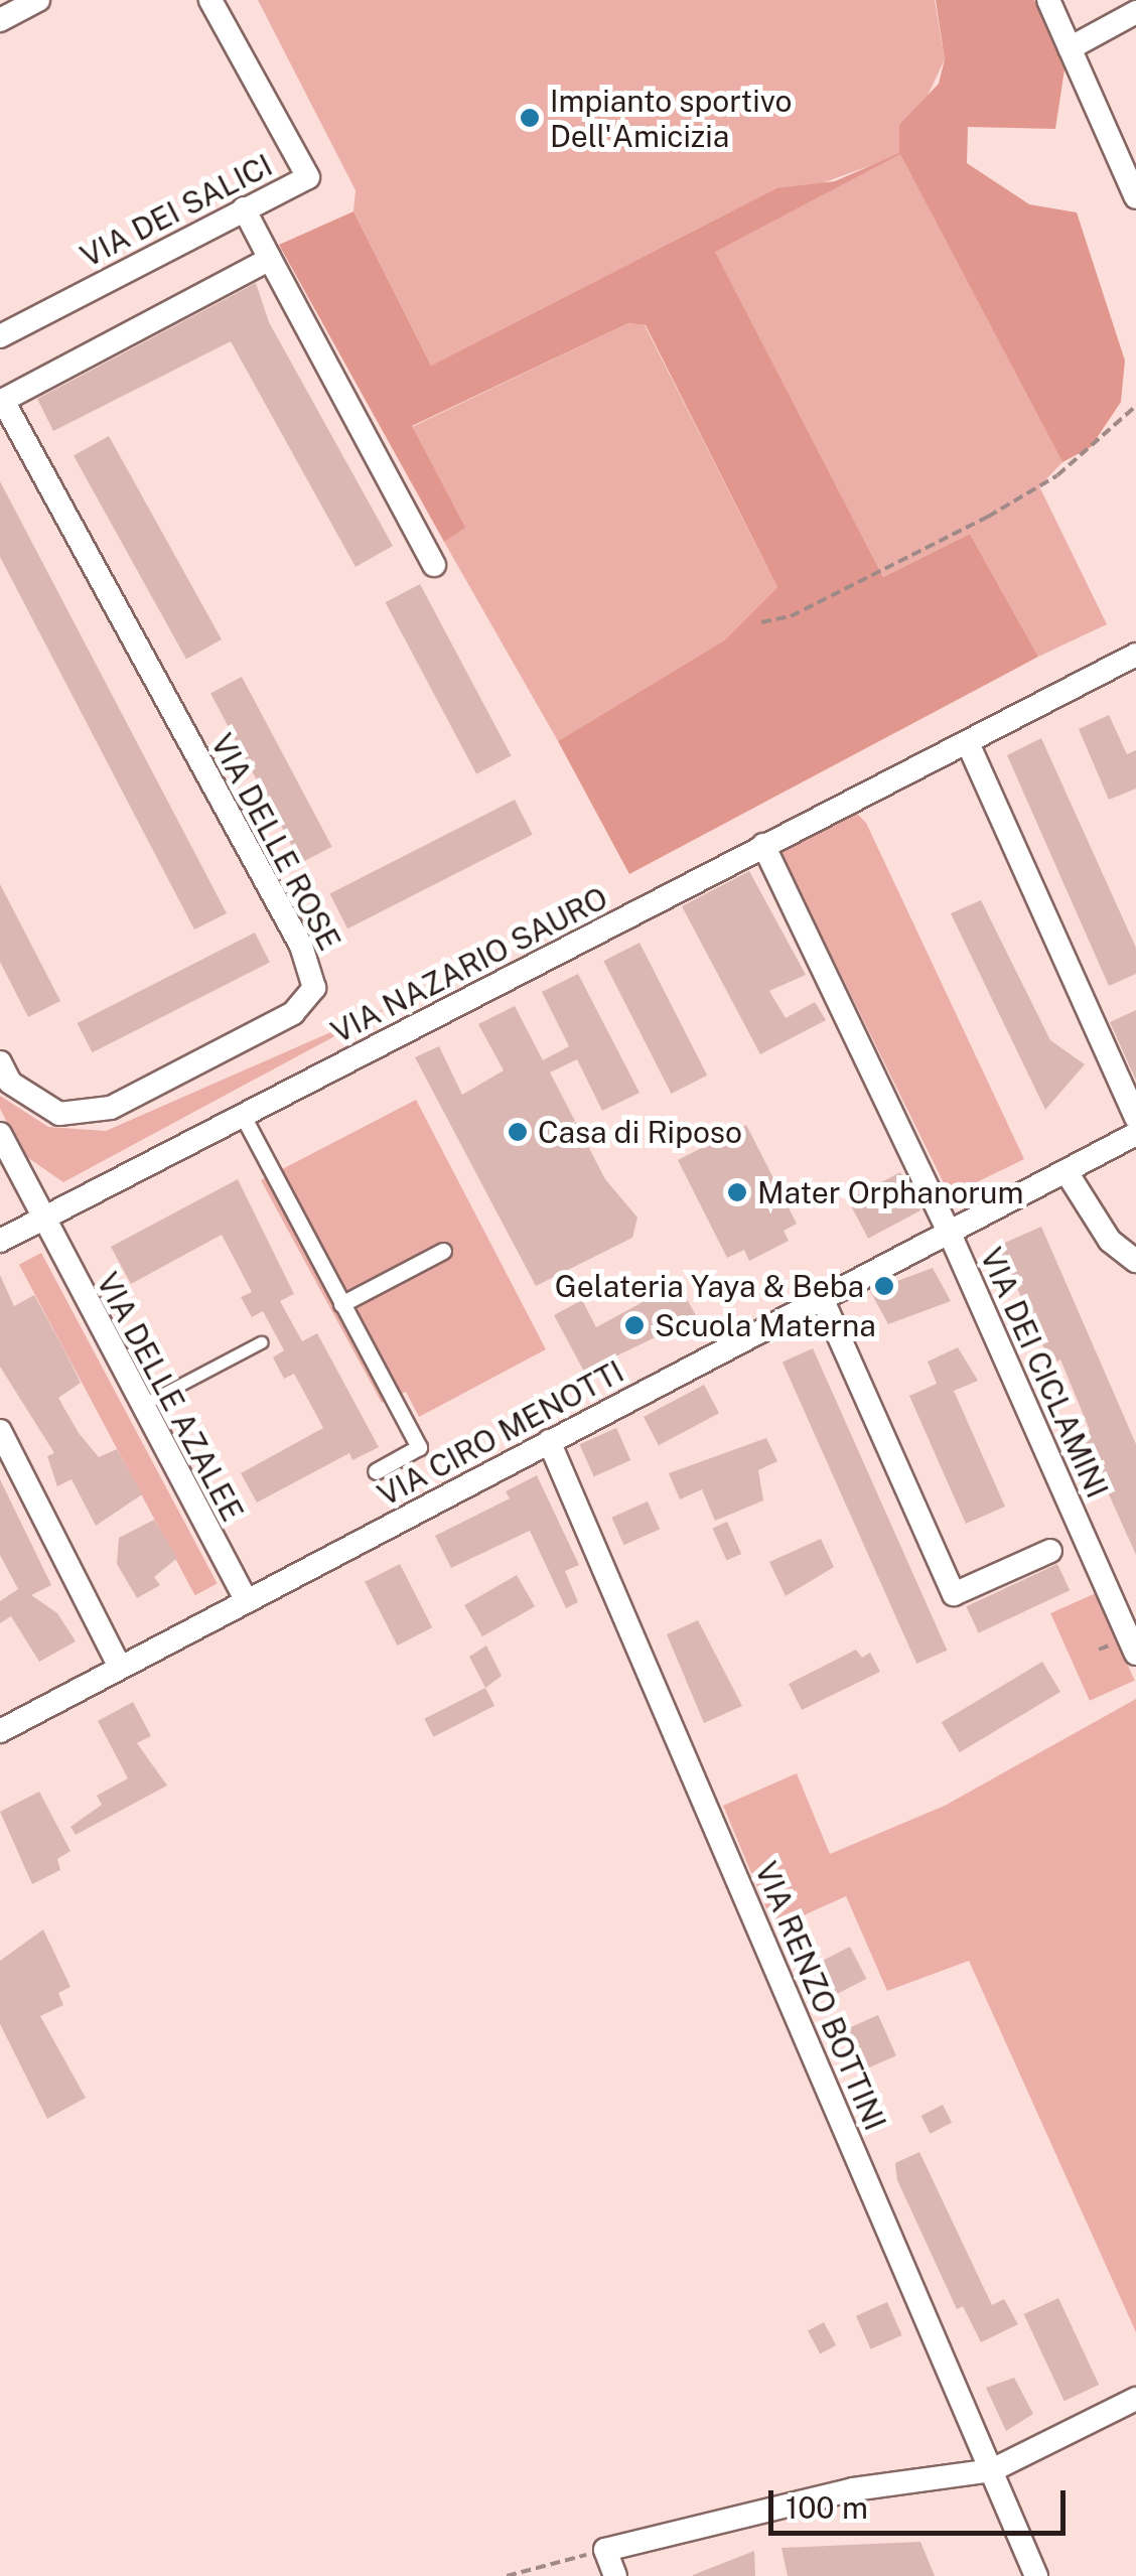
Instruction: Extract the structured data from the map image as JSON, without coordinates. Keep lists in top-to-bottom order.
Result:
{
  "streets": {
    "street": [
      "VIA DEI SALICI",
      "VIA DELLE ROSE",
      "VIA NAZARIO SAURO",
      "VIA DEI CICLAMINI",
      "VIA DELLE AZALEE",
      "VIA CIRO MENOTTI",
      "VIA RENZO BOTTINI"
    ]
  },
  "crossings": [
    ["VIA NAZARIO SAURO", "VIA DEI CICLAMINI"],
    ["VIA NAZARIO SAURO", "VIA DELLE AZALEE"],
    ["VIA DEI CICLAMINI", "VIA CIRO MENOTTI"],
    ["VIA DELLE AZALEE", "VIA CIRO MENOTTI"],
    ["VIA CIRO MENOTTI", "VIA RENZO BOTTINI"]
  ],
  "places": [
    "Impianto sportivo Dell'Amicizia",
    "Casa di Riposo",
    "Mater Orphanorum",
    "Gelateria Yaya & Beba",
    "Scuola Materna"
  ],
  "scale_bar": "100 m"
}
